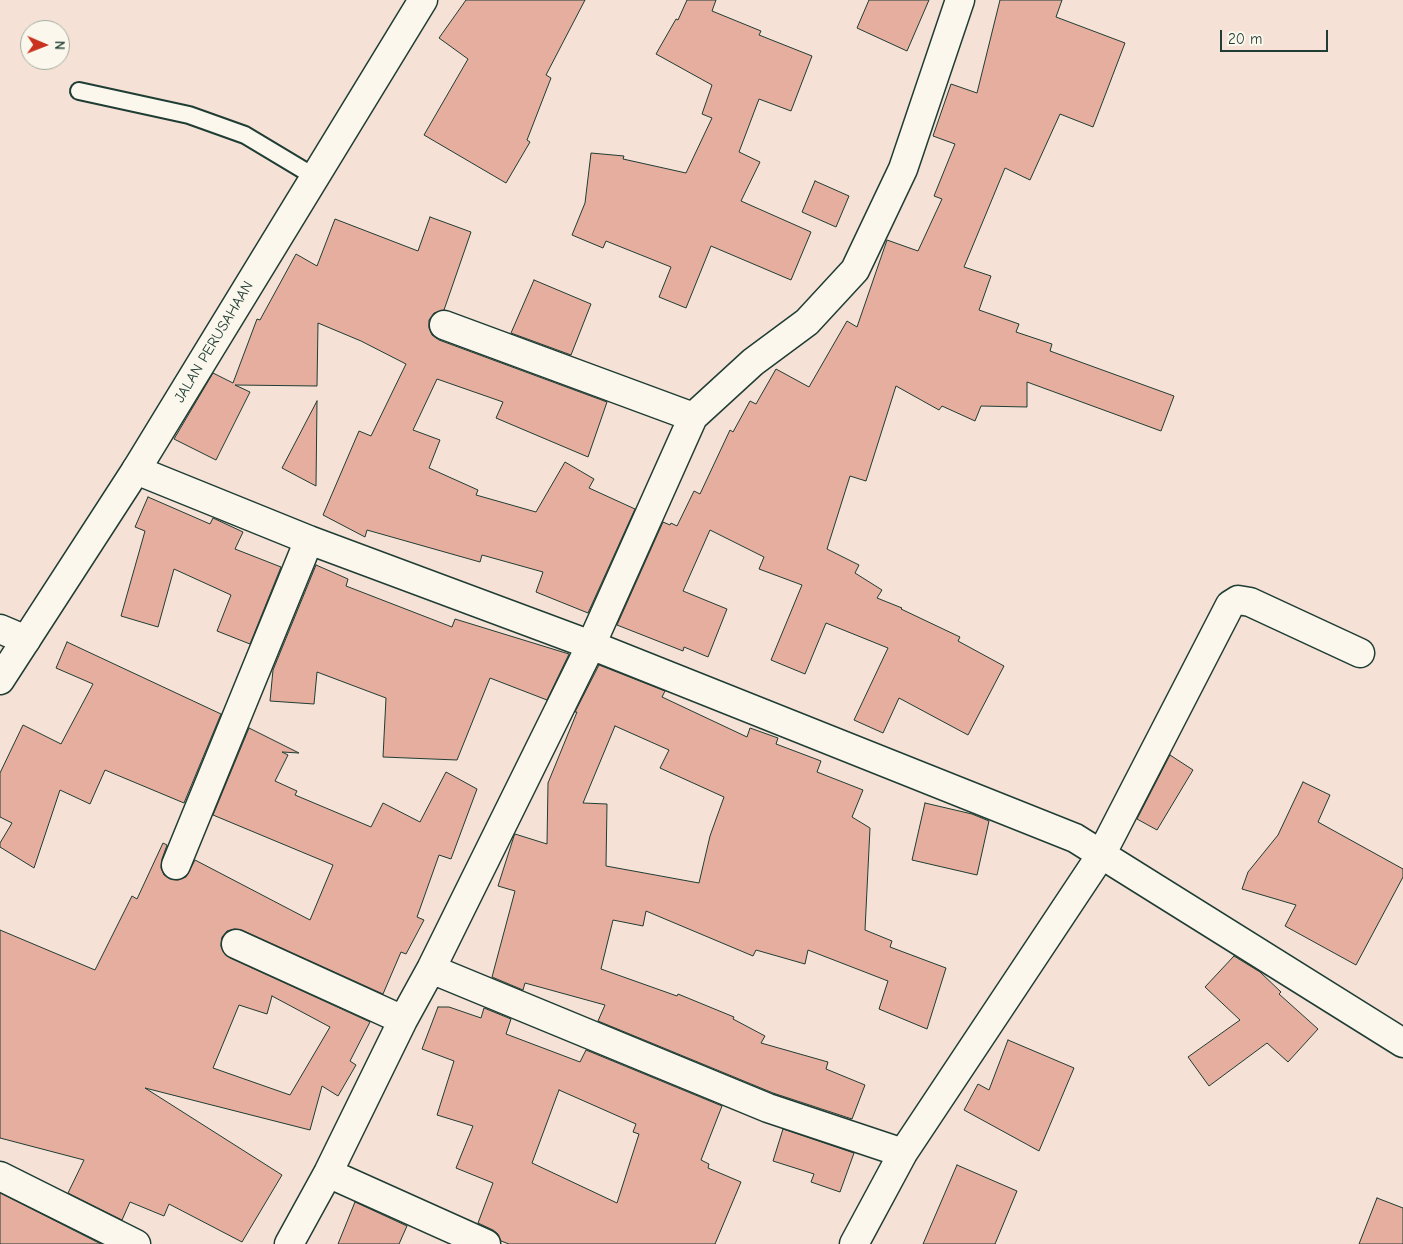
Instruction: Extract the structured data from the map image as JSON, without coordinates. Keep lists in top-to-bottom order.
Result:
{
  "streets": {
    "street": ["JALAN PERUSAHAAN"]
  },
  "scale_bar": "20 m",
  "north": "right"
}
